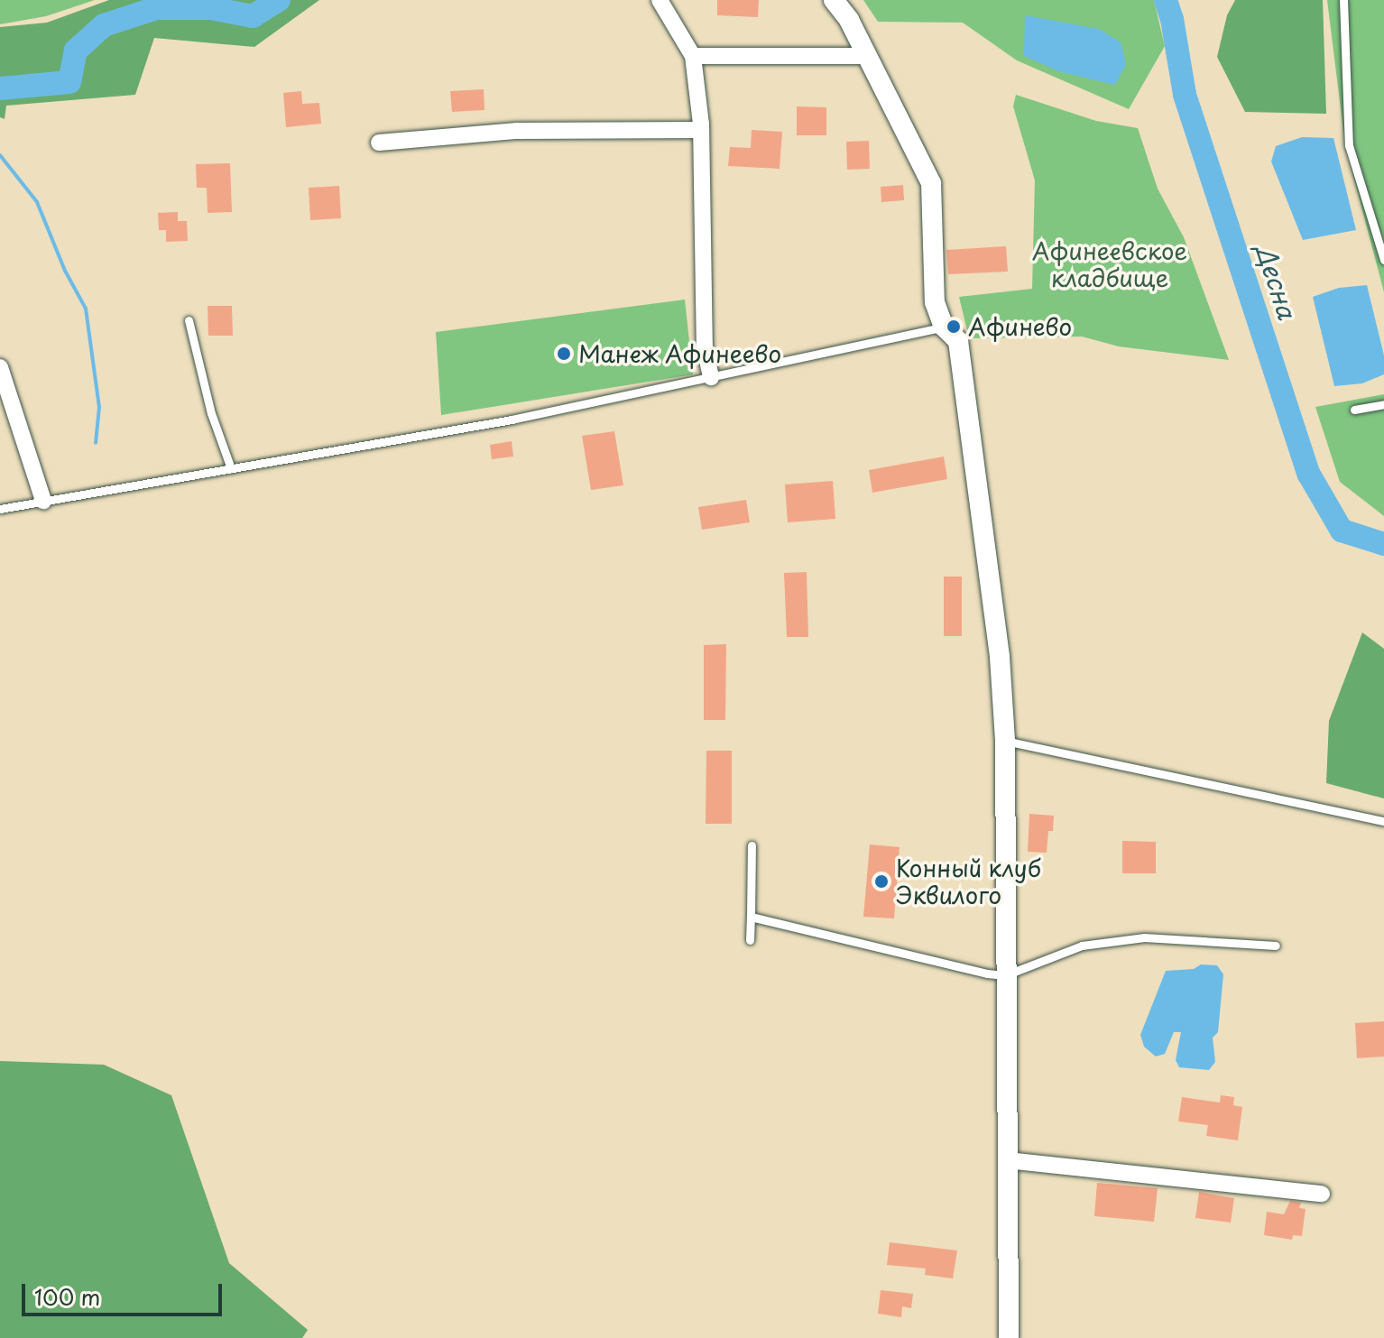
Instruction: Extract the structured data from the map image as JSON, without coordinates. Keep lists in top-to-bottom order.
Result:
{
  "water": ["Десна"],
  "parks": ["Афинеевское кладбище"],
  "places": ["Афинево", "Манеж Афинеево", "Конный клуб Эквилого"],
  "scale_bar": "100 m"
}
